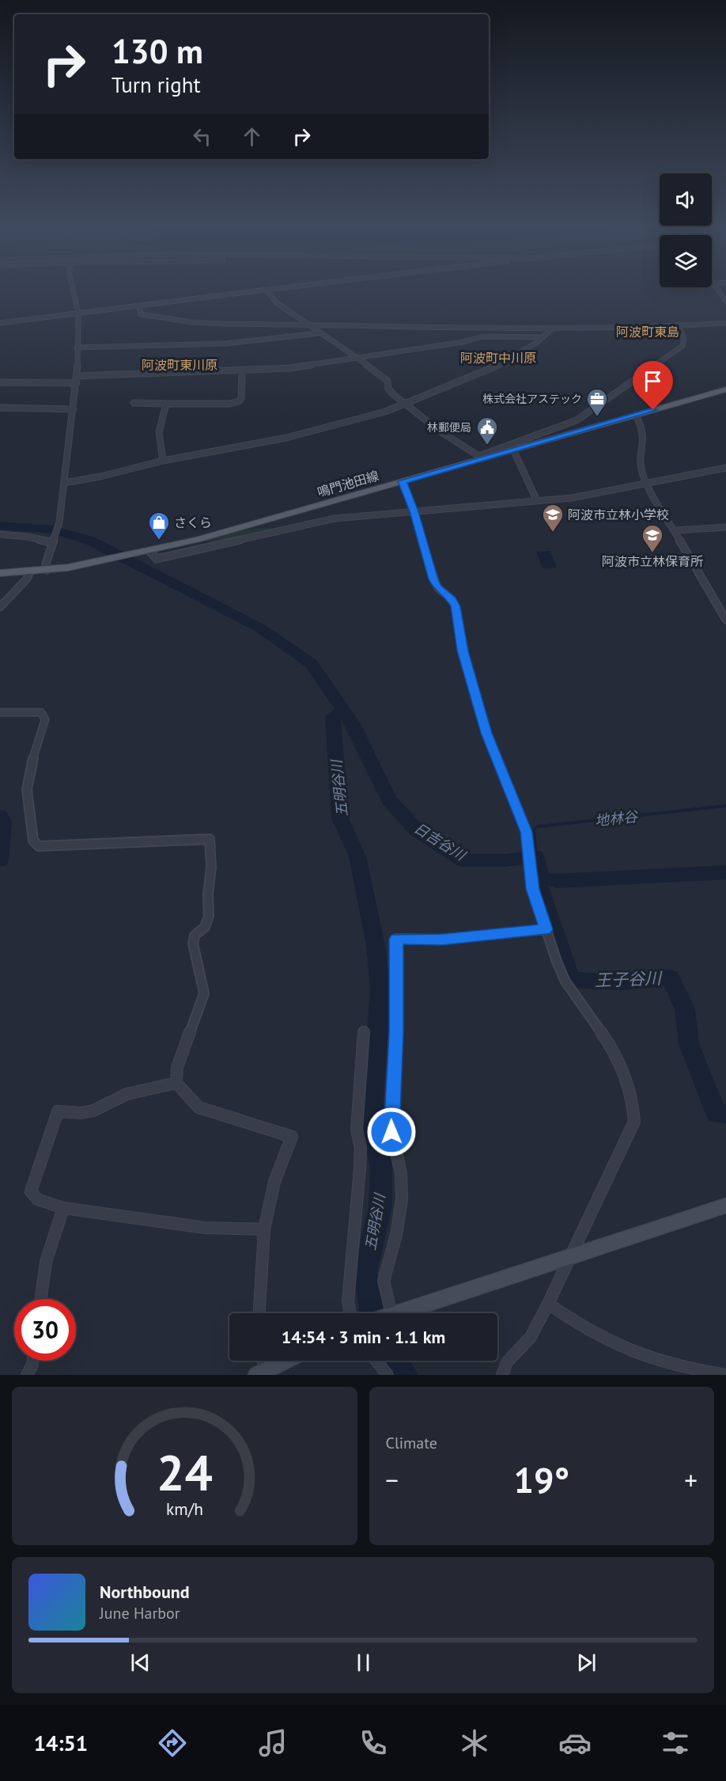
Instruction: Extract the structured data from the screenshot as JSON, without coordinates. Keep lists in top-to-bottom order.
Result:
{
  "streets": {
    "main road": ["鳴門池田線"]
  },
  "districts": ["阿波町東島", "阿波町中川原", "阿波町東川原"],
  "water": [
    "五明谷川",
    "地林谷",
    "日吉谷川",
    "王子谷川"
  ],
  "places": {
    "office": ["株式会社アステック"],
    "public building": ["林郵便局"],
    "school or university": ["阿波市立林小学校", "阿波市立林保育所"],
    "shop": ["さくら"]
  },
  "page": {
    "turn": ["130 m", "Turn right"],
    "limit": "30",
    "trip": "14:54 · 3 min · 1.1 km",
    "tile": "Climate",
    "heat": ["−", "19°", "+"],
    "song": ["Northbound", "June Harbor"],
    "tabs": "14:51",
    "gauge": ["24", "km/h"]
  }
}
